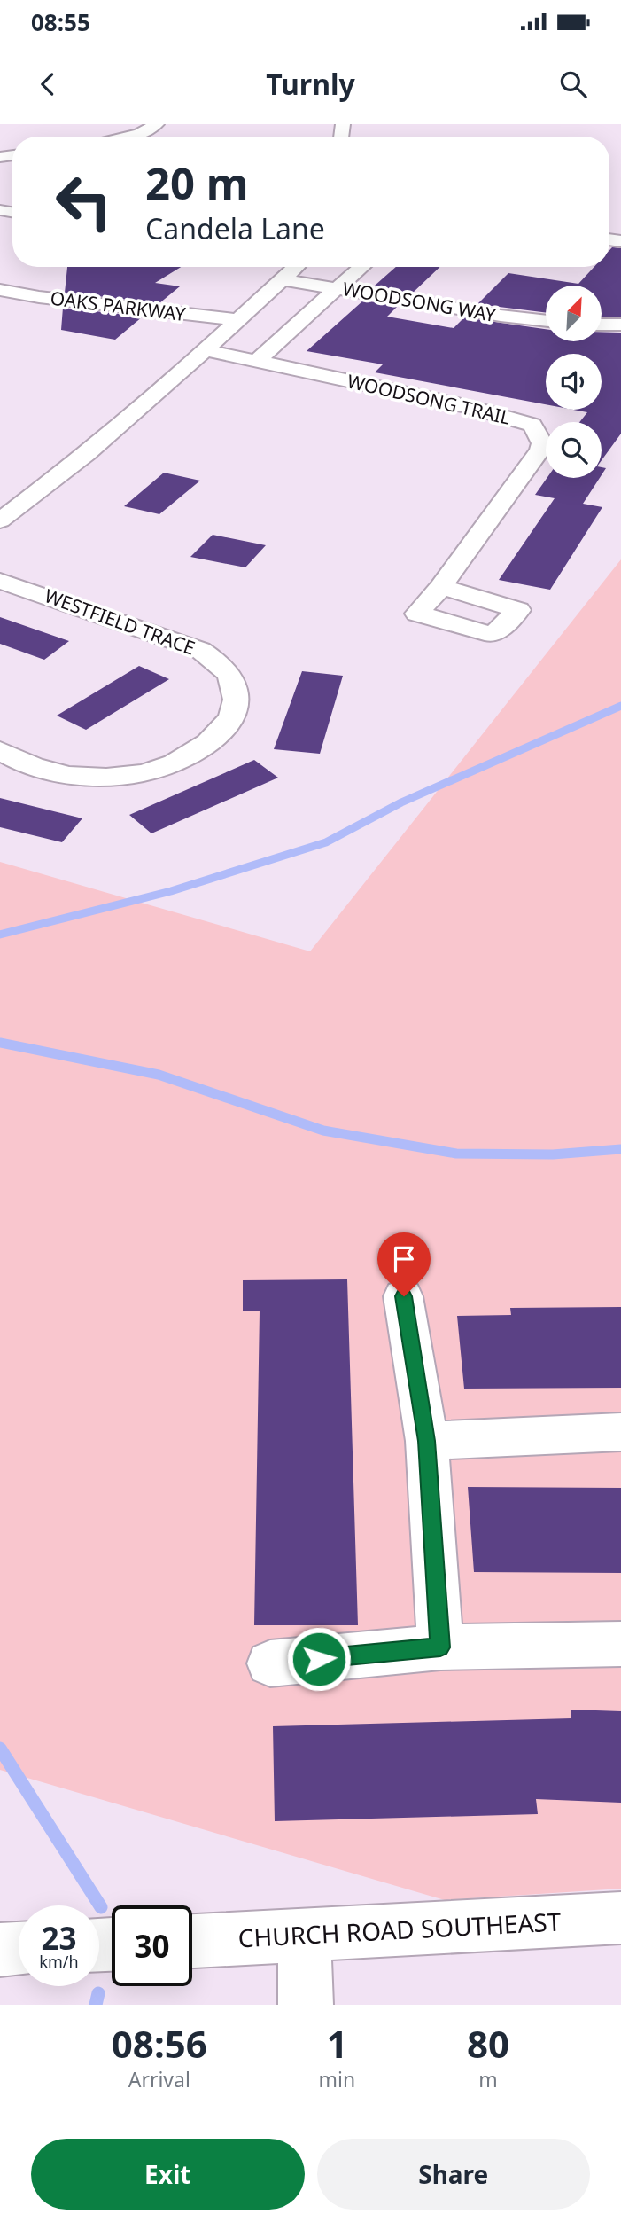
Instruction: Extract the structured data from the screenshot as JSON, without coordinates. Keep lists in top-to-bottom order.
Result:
{
  "streets": {
    "street": [
      "WOODSONG WAY",
      "OAKS PARKWAY",
      "WOODSONG TRAIL",
      "WESTFIELD TRACE",
      "CHURCH ROAD SOUTHEAST"
    ]
  },
  "north": "top right",
  "page": {
    "status": "08:55",
    "header": "Turnly",
    "turn": ["20 m", "Candela Lane"],
    "speed": "23 km/h",
    "limit": "30",
    "eta": [
      "08:56",
      "Arrival",
      "1",
      "min",
      "80",
      "m"
    ],
    "buttons": ["Exit", "Share"]
  }
}
